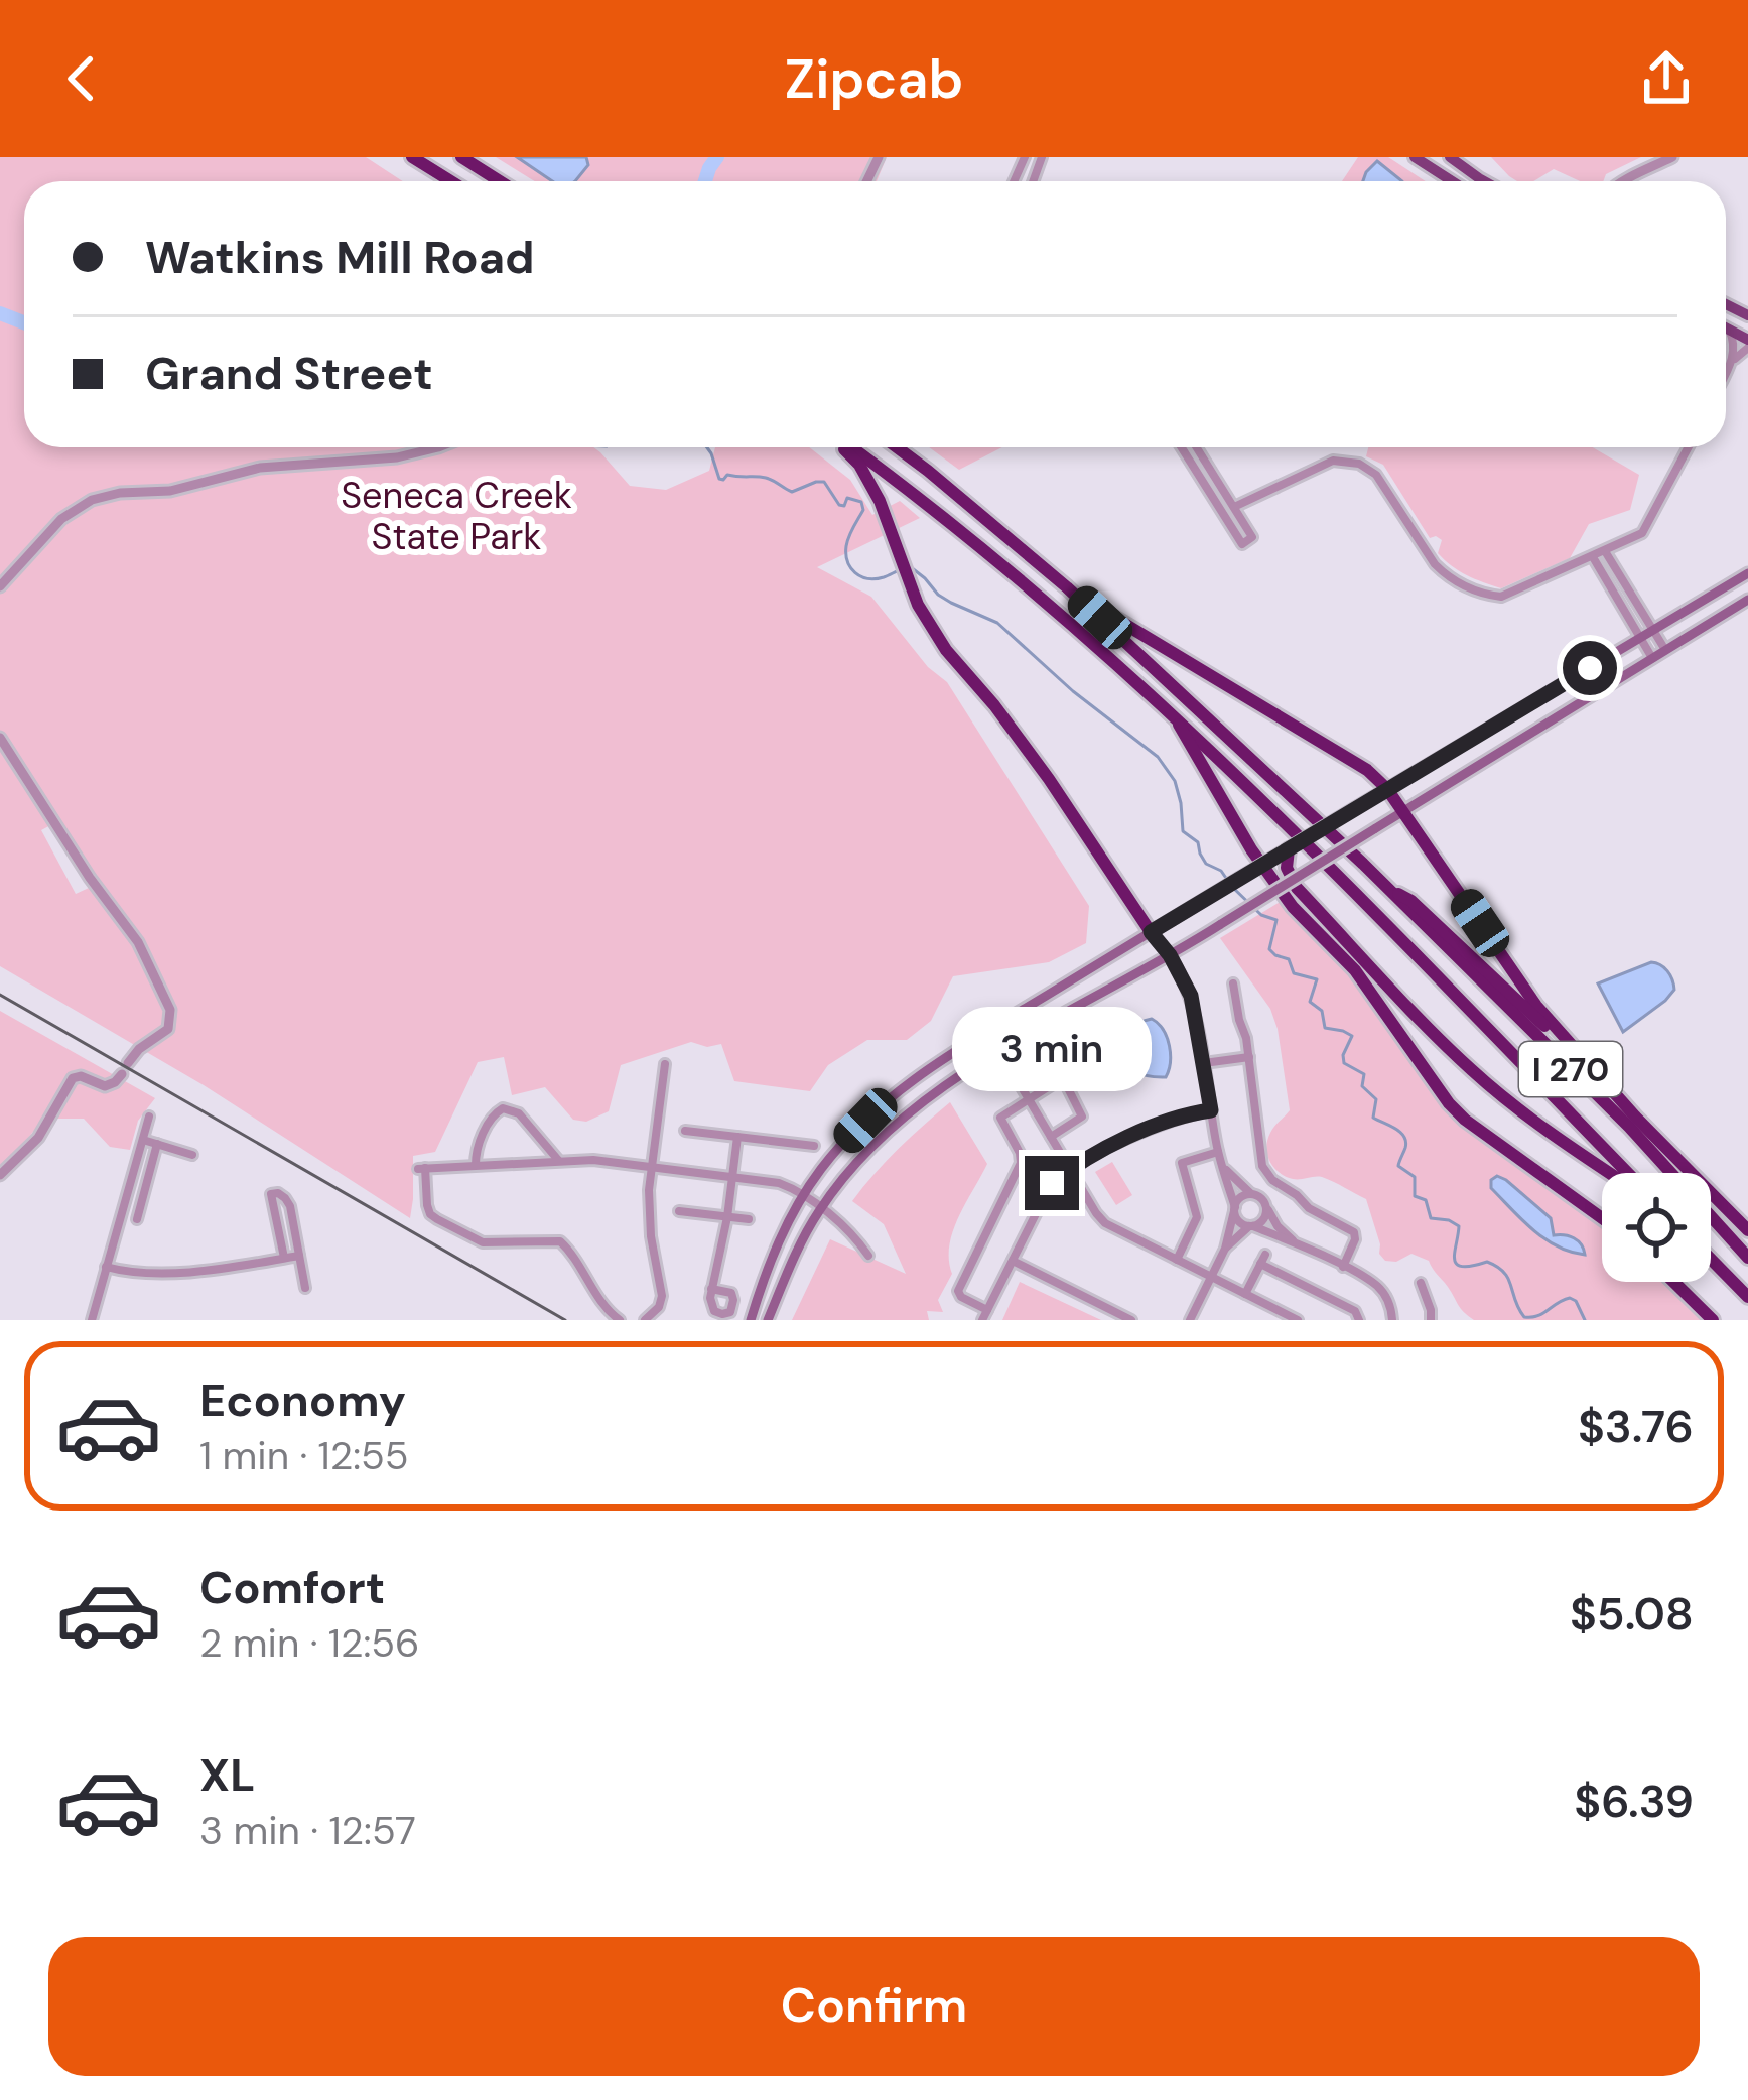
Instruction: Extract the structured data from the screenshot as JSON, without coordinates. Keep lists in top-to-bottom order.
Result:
{
  "streets": {
    "highway": ["I 270"]
  },
  "parks": ["Seneca Creek State Park"],
  "page": {
    "header": "Zipcab",
    "banner": ["Watkins Mill Road", "Grand Street"],
    "bubble": "3 min",
    "list": [
      {
        "name": "Economy",
        "note": "1 min · 12:55",
        "value": "$3.76"
      },
      {
        "name": "Comfort",
        "note": "2 min · 12:56",
        "value": "$5.08"
      },
      {
        "name": "XL",
        "note": "3 min · 12:57",
        "value": "$6.39"
      }
    ],
    "buttons": "Confirm"
  }
}
